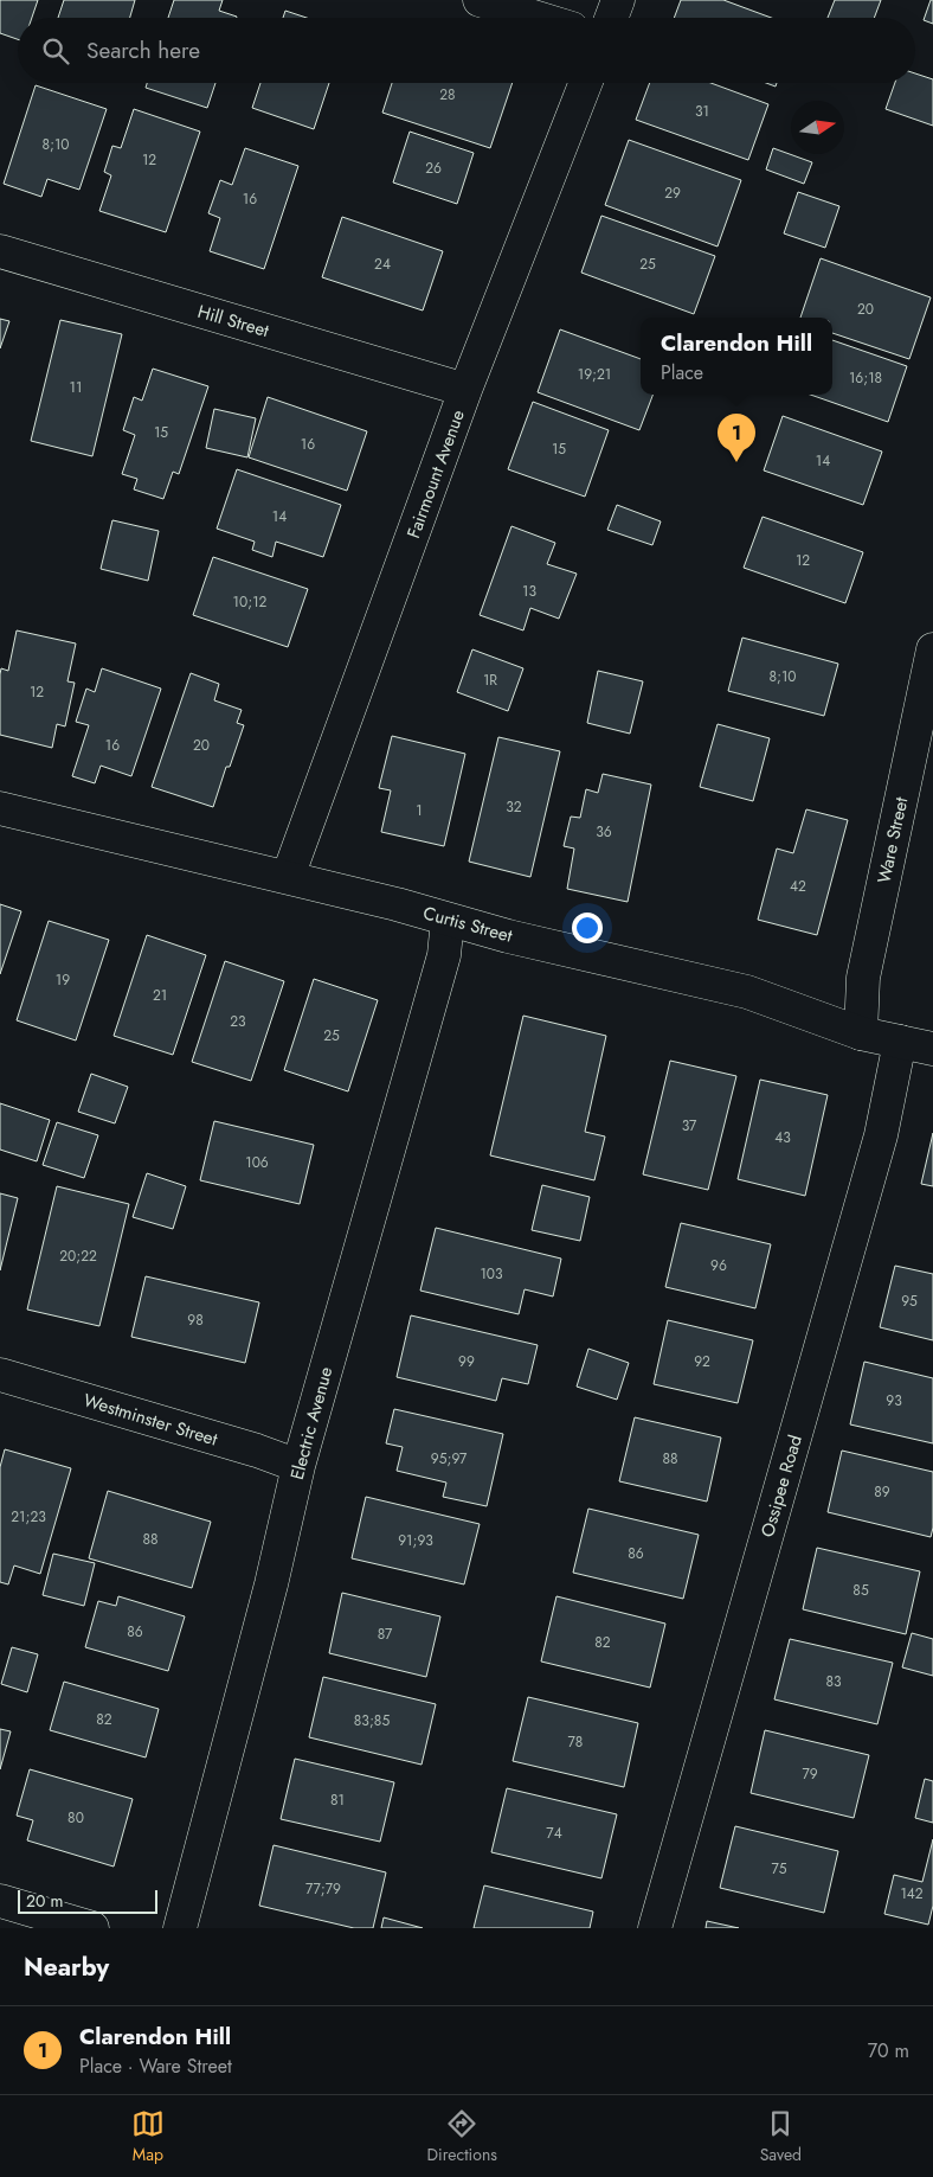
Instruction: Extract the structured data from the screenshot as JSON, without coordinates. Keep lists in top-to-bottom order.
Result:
{
  "streets": {
    "street": [
      "Hill Street",
      "Fairmount Avenue",
      "Ware Street",
      "Curtis Street",
      "Westminster Street",
      "Electric Avenue",
      "Ossipee Road"
    ]
  },
  "crossings": [
    ["Hill Street", "Fairmount Avenue"],
    ["Fairmount Avenue", "Curtis Street"],
    ["Ware Street", "Curtis Street"],
    ["Curtis Street", "Electric Avenue"],
    ["Curtis Street", "Ossipee Road"],
    ["Westminster Street", "Electric Avenue"]
  ],
  "house_numbers": [
    "28",
    "31",
    "8;10",
    "12",
    "26",
    "29",
    "16",
    "24",
    "25",
    "20",
    "19;21",
    "16;18",
    "11",
    "15",
    "16",
    "15",
    "14",
    "14",
    "12",
    "13",
    "10;12",
    "8;10",
    "1R",
    "12",
    "16",
    "20",
    "32",
    "1",
    "36",
    "42",
    "19",
    "21",
    "23",
    "25",
    "37",
    "43",
    "106",
    "20;22",
    "96",
    "103",
    "95",
    "98",
    "99",
    "92",
    "93",
    "95;97",
    "88",
    "89",
    "21;23",
    "88",
    "91;93",
    "86",
    "85",
    "86",
    "87",
    "82",
    "83",
    "82",
    "83;85",
    "78",
    "79",
    "81",
    "80",
    "74",
    "75",
    "77;79",
    "142"
  ],
  "scale_bar": "20 m",
  "north": "right",
  "page": {
    "search": "Search here",
    "popup": ["Clarendon Hill", "Place"],
    "pins": "1",
    "scale": "20 m",
    "heading": "Nearby",
    "list": [
      {
        "mark": "1",
        "name": "Clarendon Hill",
        "note": "Place · Ware Street",
        "value": "70 m"
      }
    ],
    "nav": ["Map", "Directions", "Saved"]
  }
}
